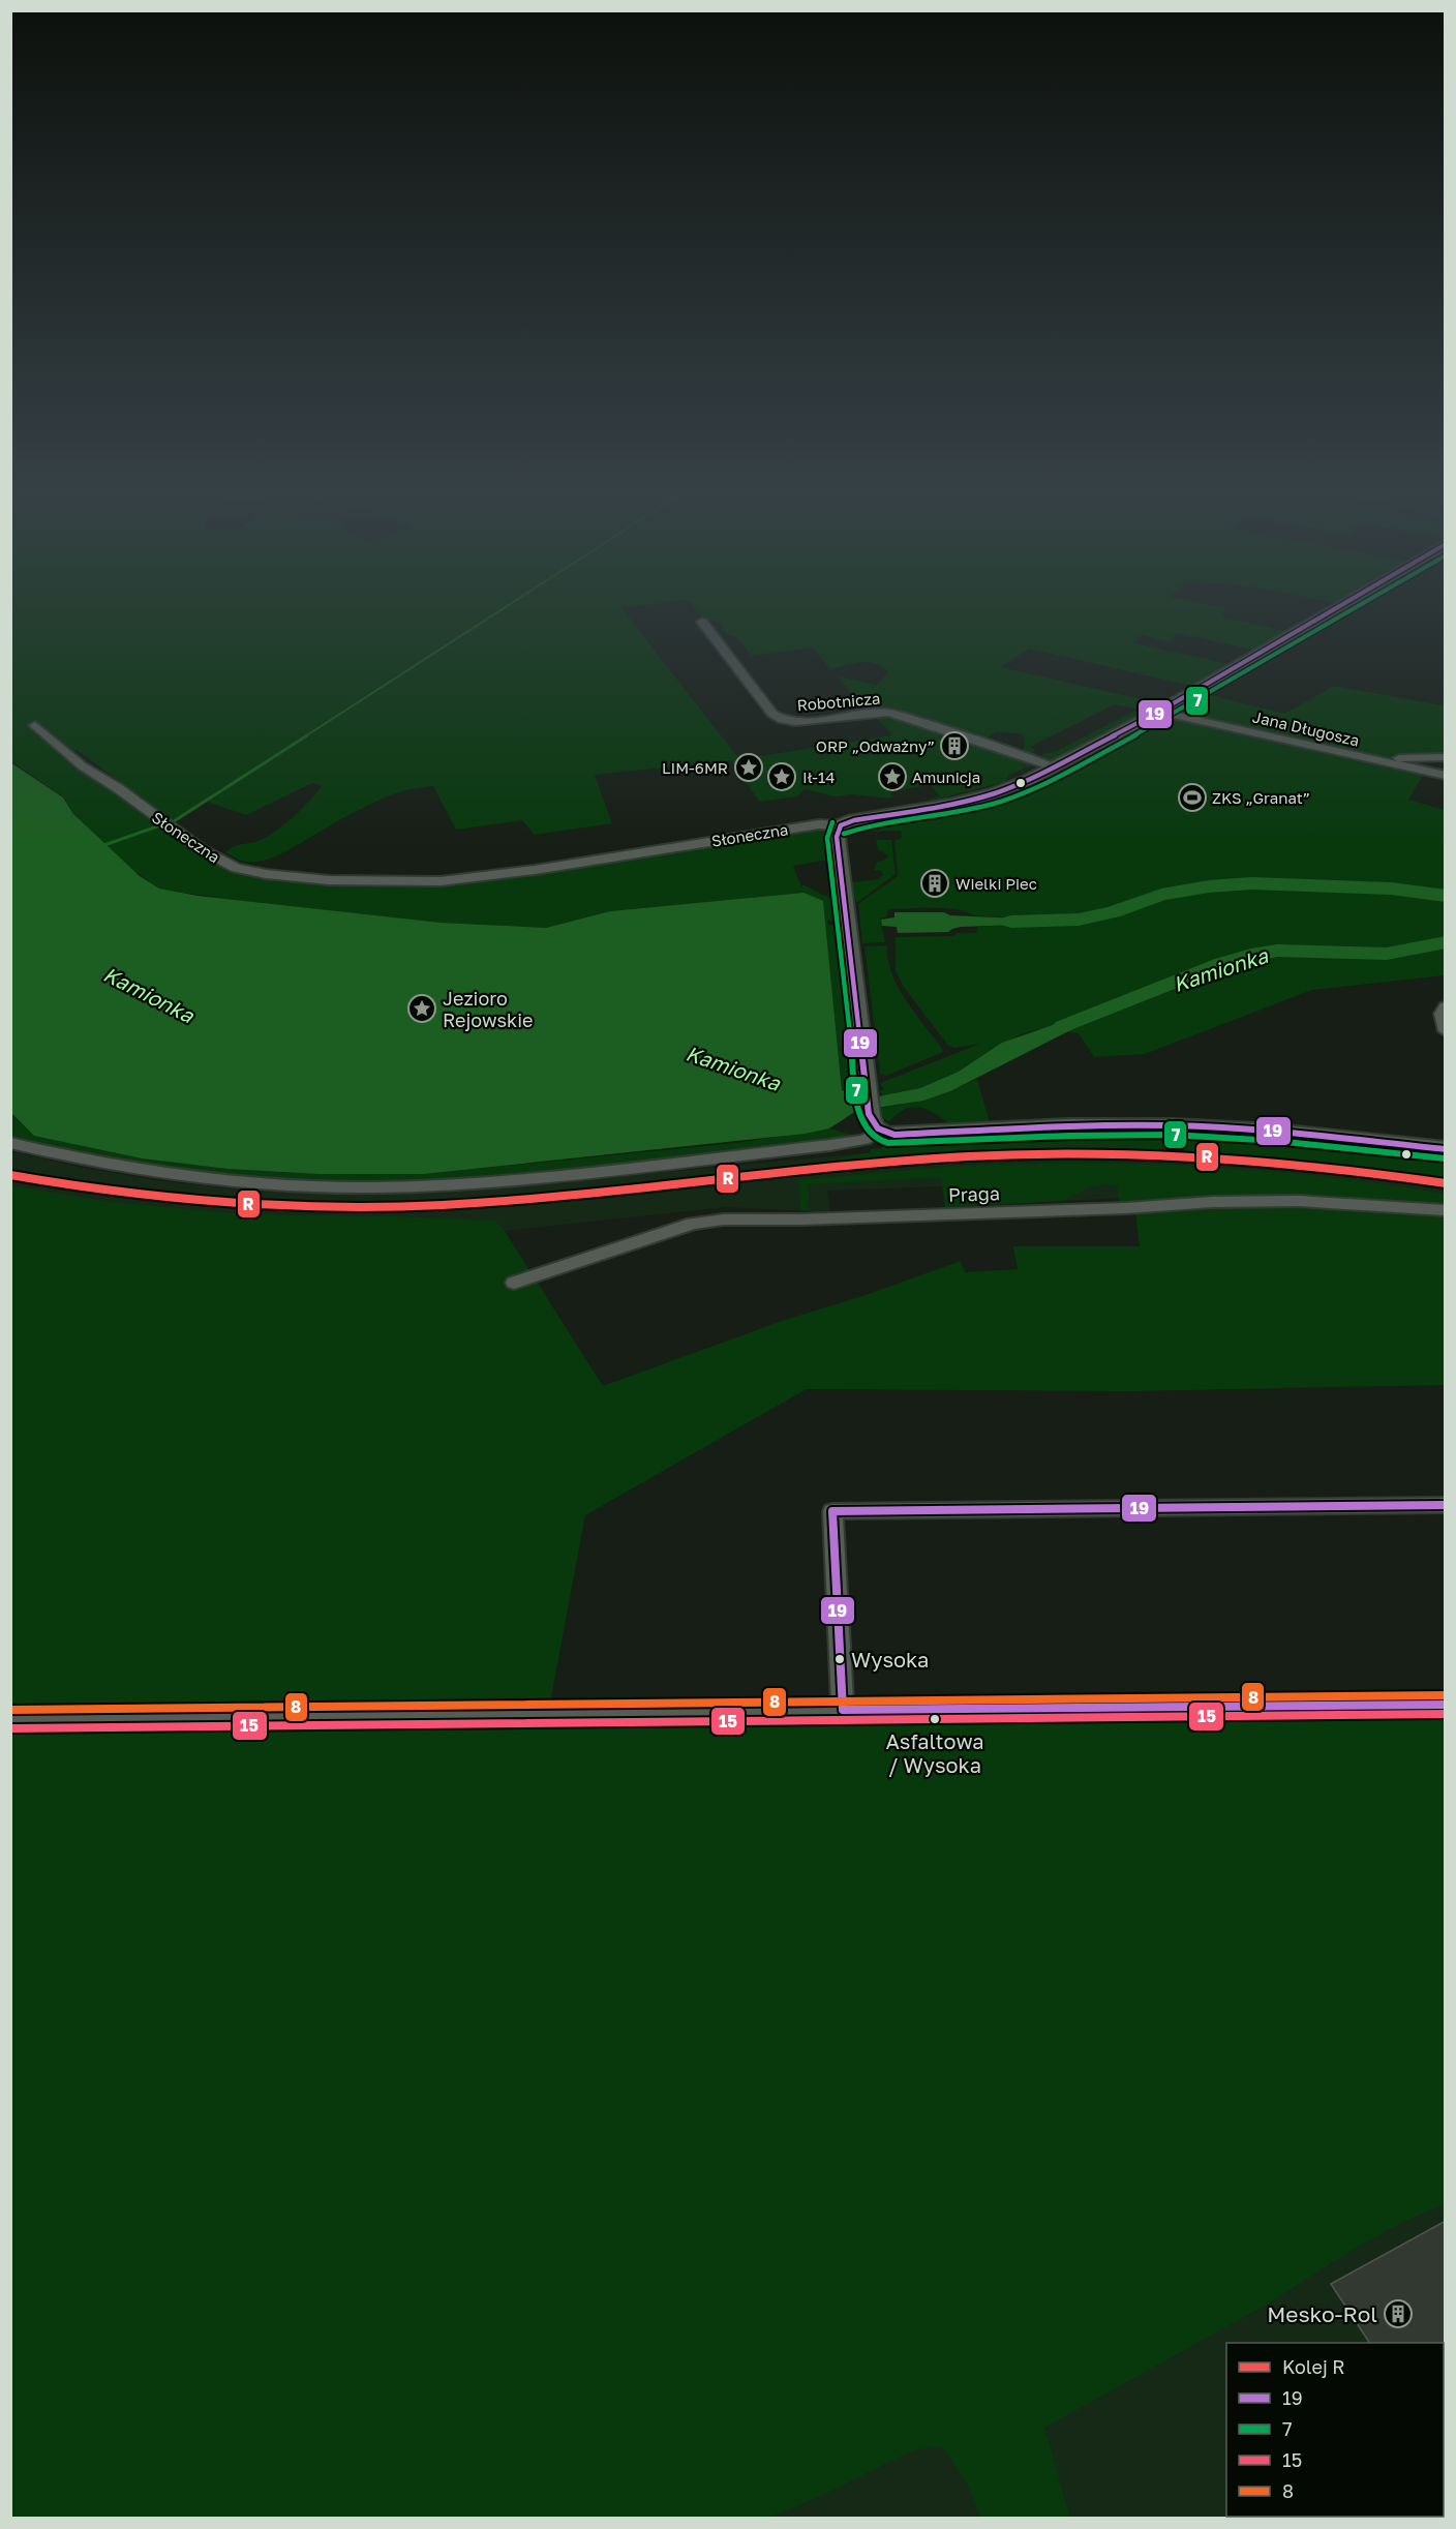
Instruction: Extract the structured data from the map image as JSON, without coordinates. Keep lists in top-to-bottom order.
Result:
{
  "streets": {
    "street": [
      "Robotnicza",
      "Jana Długosza",
      "Słoneczna",
      "Praga"
    ]
  },
  "crossings": [
    ["Robotnicza", "Słoneczna"],
    ["Jana Długosza", "Słoneczna"]
  ],
  "water": ["Kamionka"],
  "places": {
    "building": ["ORP „Odważny”", "Wielki Piec", "Mesko-Rol"],
    "place": [
      "LIM-6MR",
      "Ił-14",
      "Amunicja",
      "Jezioro Rejowskie"
    ],
    "sports": ["ZKS „Granat”"],
    "other": ["Wysoka", "Asfaltowa / Wysoka"]
  },
  "lines": [
    "transit line 19",
    "transit line 7",
    "rail line R",
    "transit line 8",
    "transit line 15"
  ],
  "legend": [
    "Kolej R",
    "19",
    "7",
    "15",
    "8"
  ]
}
